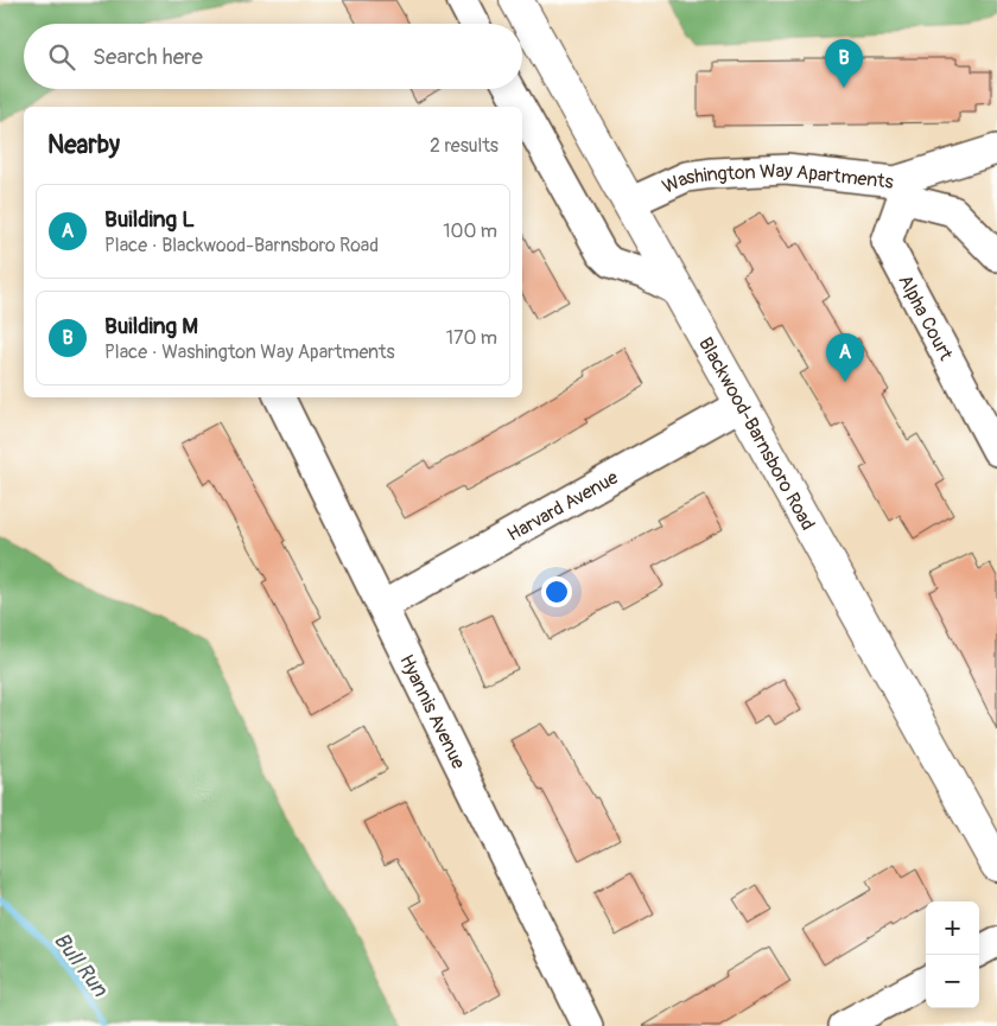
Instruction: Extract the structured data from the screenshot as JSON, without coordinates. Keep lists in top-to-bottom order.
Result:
{
  "streets": {
    "main road": ["Blackwood-Barnsboro Road"],
    "street": [
      "Washington Way Apartments",
      "Alpha Court",
      "Harvard Avenue",
      "Hyannis Avenue"
    ]
  },
  "crossings": [
    ["Washington Way Apartments", "Alpha Court"],
    ["Washington Way Apartments", "Blackwood-Barnsboro Road"],
    ["Blackwood-Barnsboro Road", "Harvard Avenue"],
    ["Harvard Avenue", "Hyannis Avenue"]
  ],
  "water": ["Bull Run"],
  "page": {
    "search": "Search here",
    "pins": ["B", "A"],
    "heading": ["Nearby", "2 results"],
    "list": [
      {
        "mark": "A",
        "name": "Building L",
        "note": "Place · Blackwood-Barnsboro Road",
        "value": "100 m"
      },
      {
        "mark": "B",
        "name": "Building M",
        "note": "Place · Washington Way Apartments",
        "value": "170 m"
      }
    ],
    "map_buttons": ["+", "−"]
  }
}
